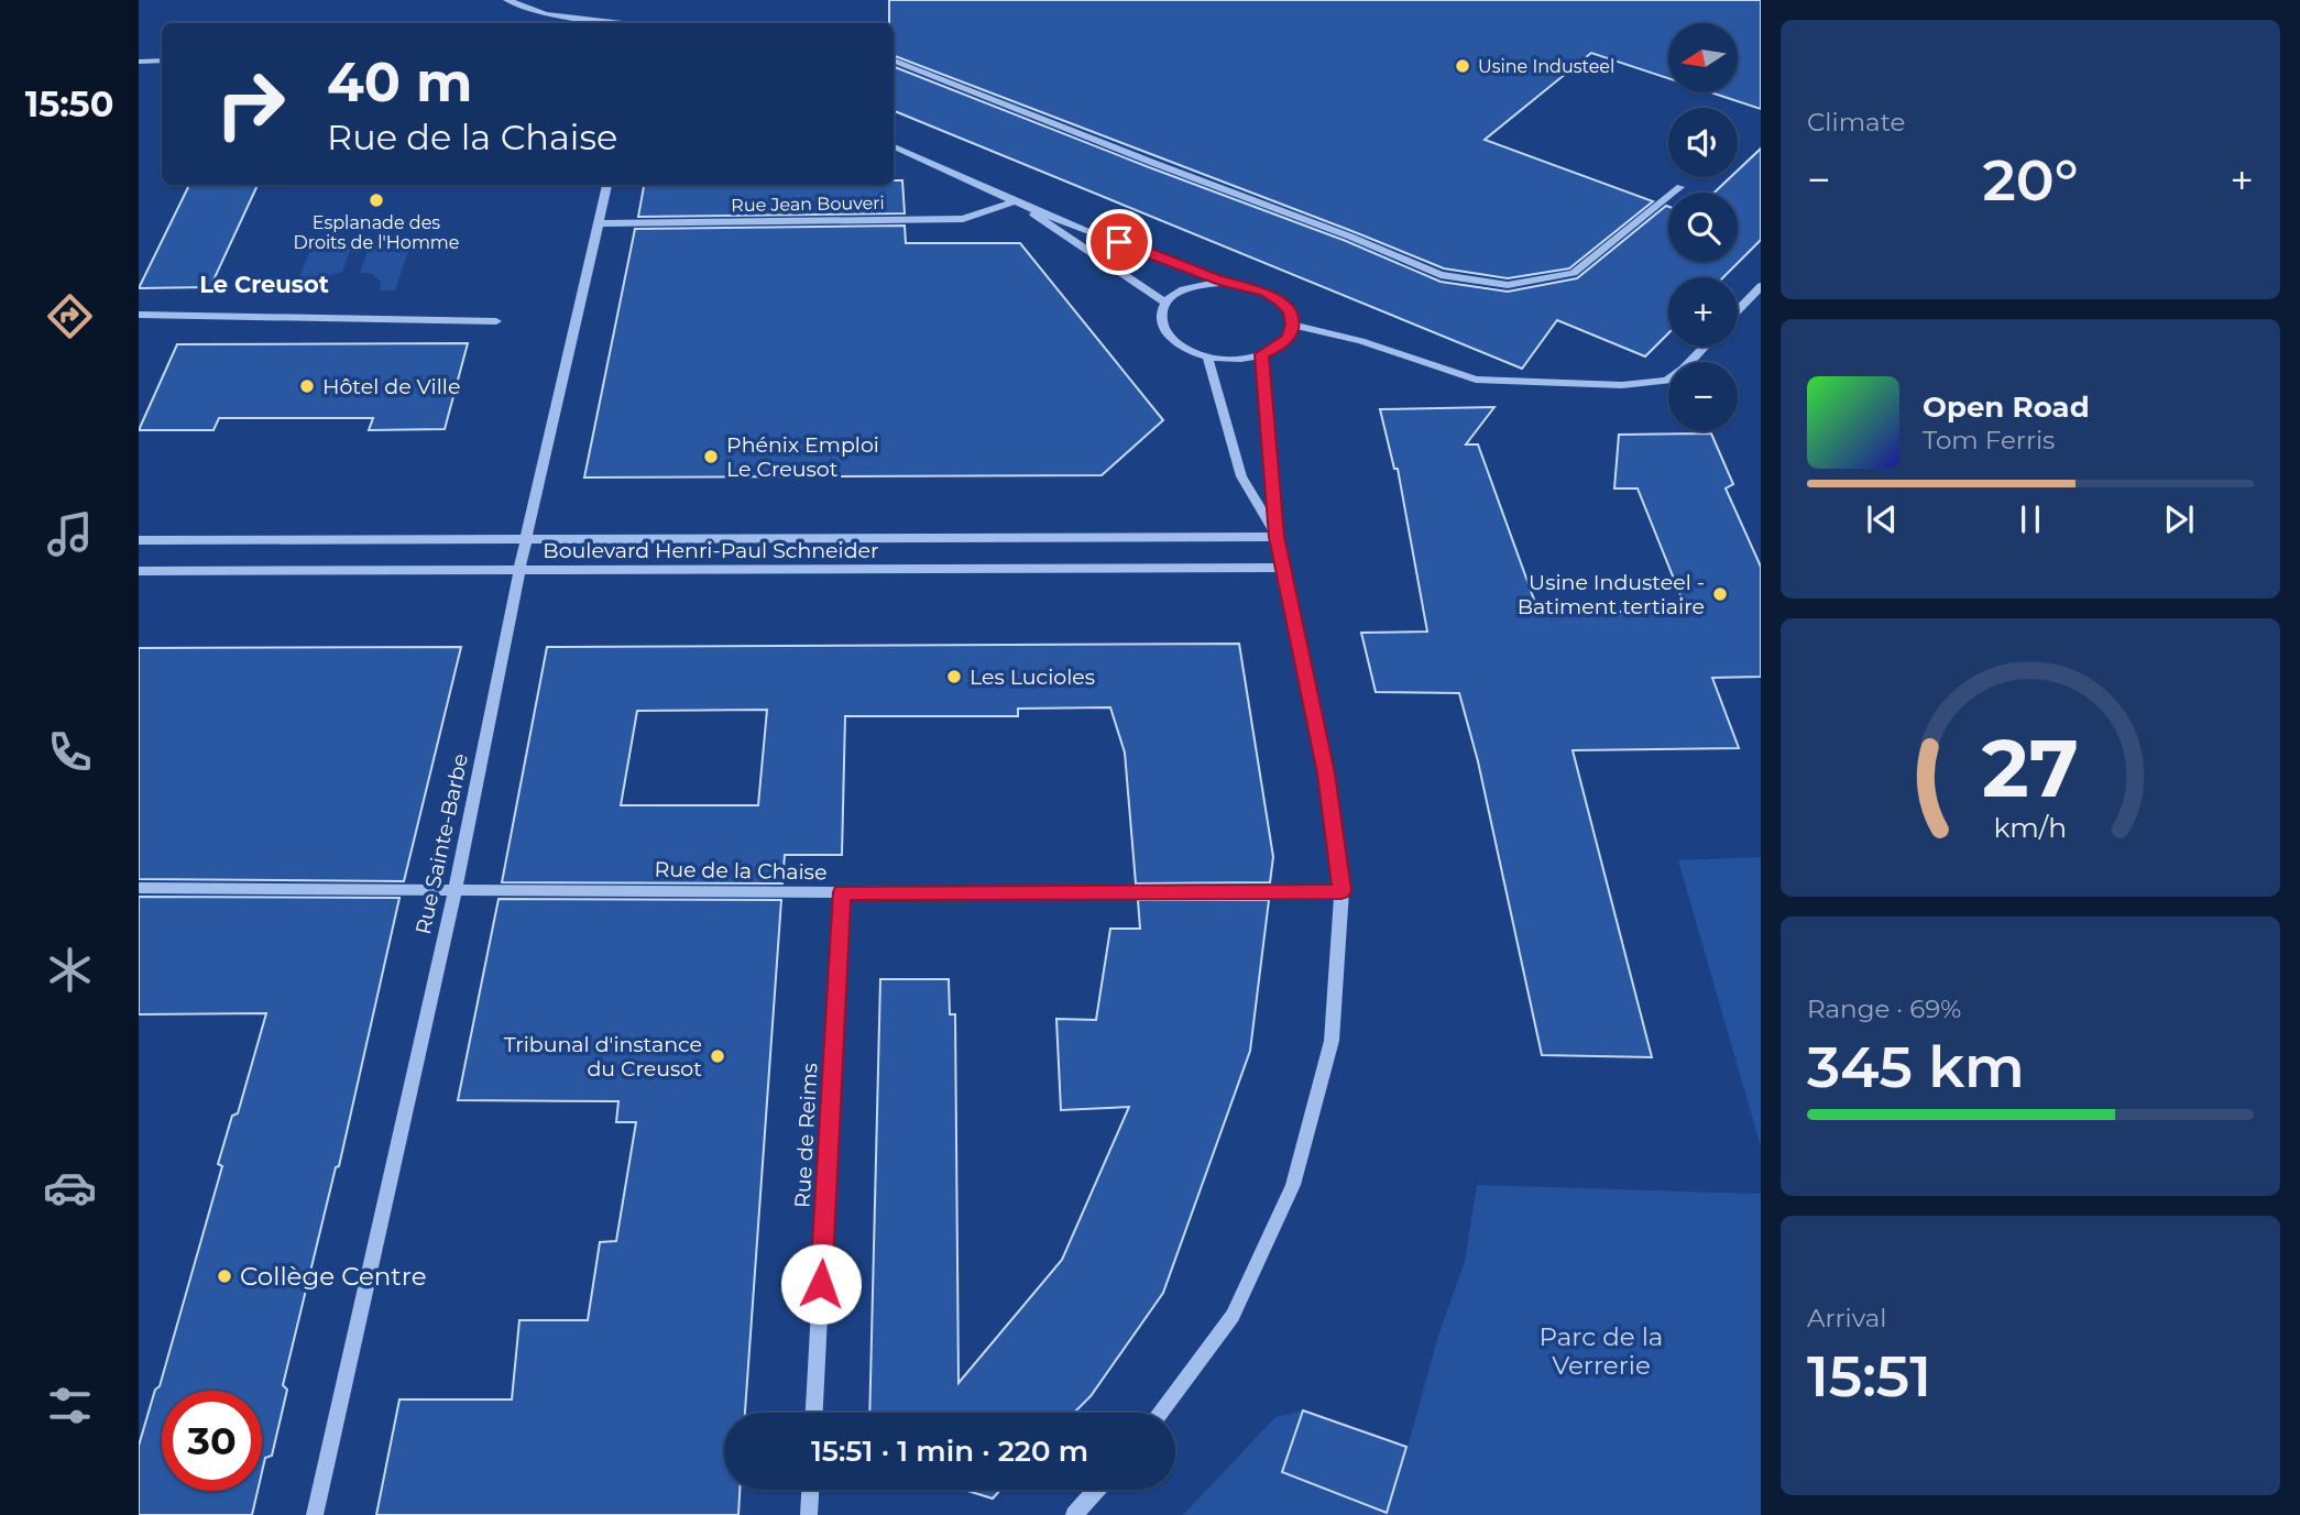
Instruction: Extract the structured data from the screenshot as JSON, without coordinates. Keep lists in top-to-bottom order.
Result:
{
  "streets": {
    "street": [
      "Rue Jean Bouveri",
      "Boulevard Henri-Paul Schneider",
      "Rue Sainte-Barbe",
      "Rue de la Chaise",
      "Rue de Reims"
    ]
  },
  "crossings": [
    ["Rue Jean Bouveri", "Rue Sainte-Barbe"],
    ["Boulevard Henri-Paul Schneider", "Rue Sainte-Barbe"],
    ["Rue Sainte-Barbe", "Rue de la Chaise"],
    ["Rue de la Chaise", "Rue de Reims"]
  ],
  "districts": ["Le Creusot"],
  "parks": ["Parc de la Verrerie"],
  "places": [
    "Usine Industeel",
    "Esplanade des Droits de l'Homme",
    "Hôtel de Ville",
    "Phénix Emploi Le Creusot",
    "Usine Industeel - Batiment tertiaire",
    "Les Lucioles",
    "Tribunal d'instance du Creusot",
    "Collège Centre"
  ],
  "north": "left",
  "page": {
    "tabs": "15:50",
    "tile": [
      "Climate",
      ["Range · 69%", "345 km"],
      ["Arrival", "15:51"]
    ],
    "map_buttons": ["+", "−"],
    "turn": ["40 m", "Rue de la Chaise"],
    "heat": ["−", "20°", "+"],
    "song": ["Open Road", "Tom Ferris"],
    "limit": "30",
    "trip": "15:51 · 1 min · 220 m",
    "gauge": ["27", "km/h"]
  }
}
